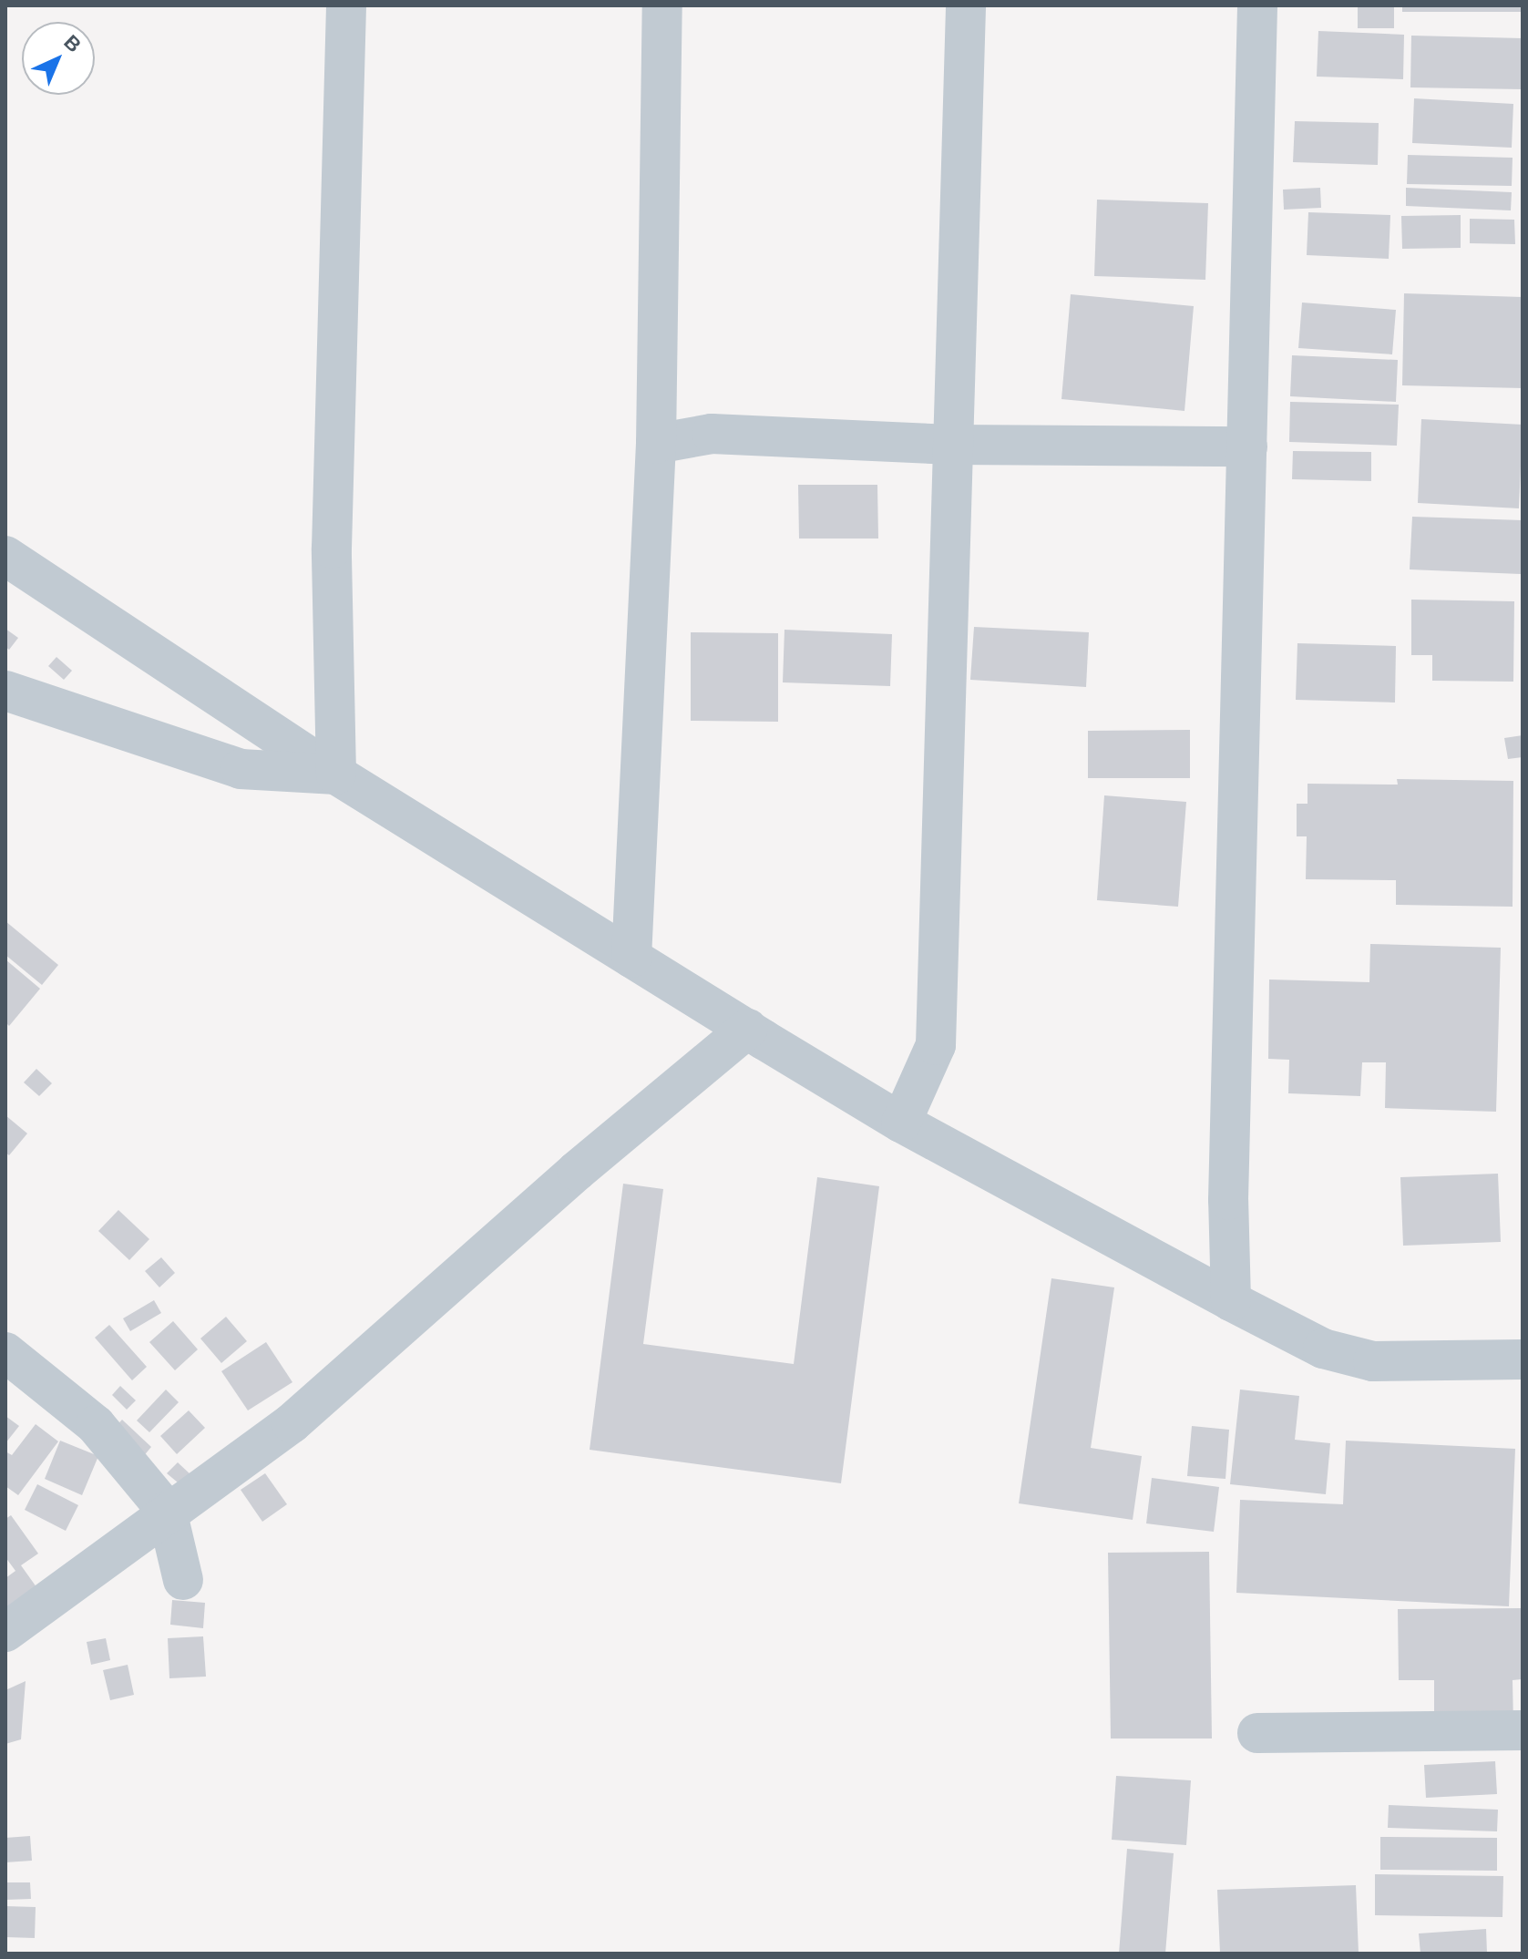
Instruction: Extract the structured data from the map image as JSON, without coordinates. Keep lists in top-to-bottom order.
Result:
{
  "north": "top right"
}
